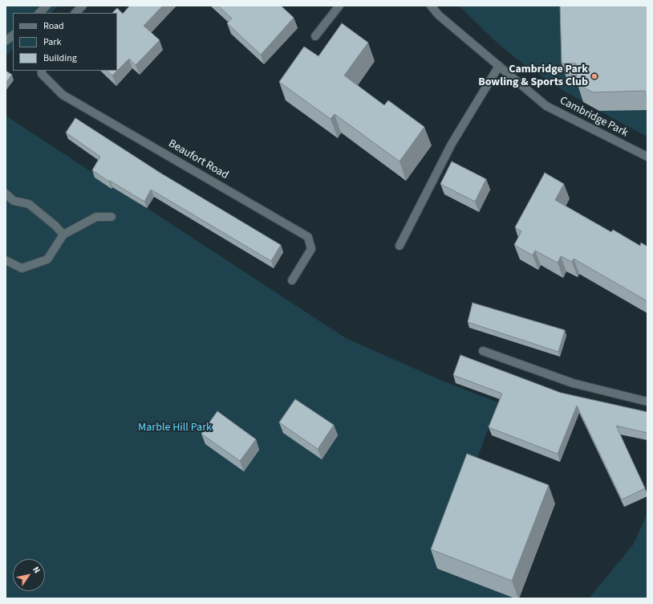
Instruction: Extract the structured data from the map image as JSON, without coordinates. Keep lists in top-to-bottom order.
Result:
{
  "streets": {
    "street": ["Cambridge Park", "Beaufort Road"]
  },
  "parks": ["Marble Hill Park"],
  "places": ["Cambridge Park Bowling & Sports Club"],
  "legend": ["Road", "Park", "Building"],
  "north": "top right"
}
